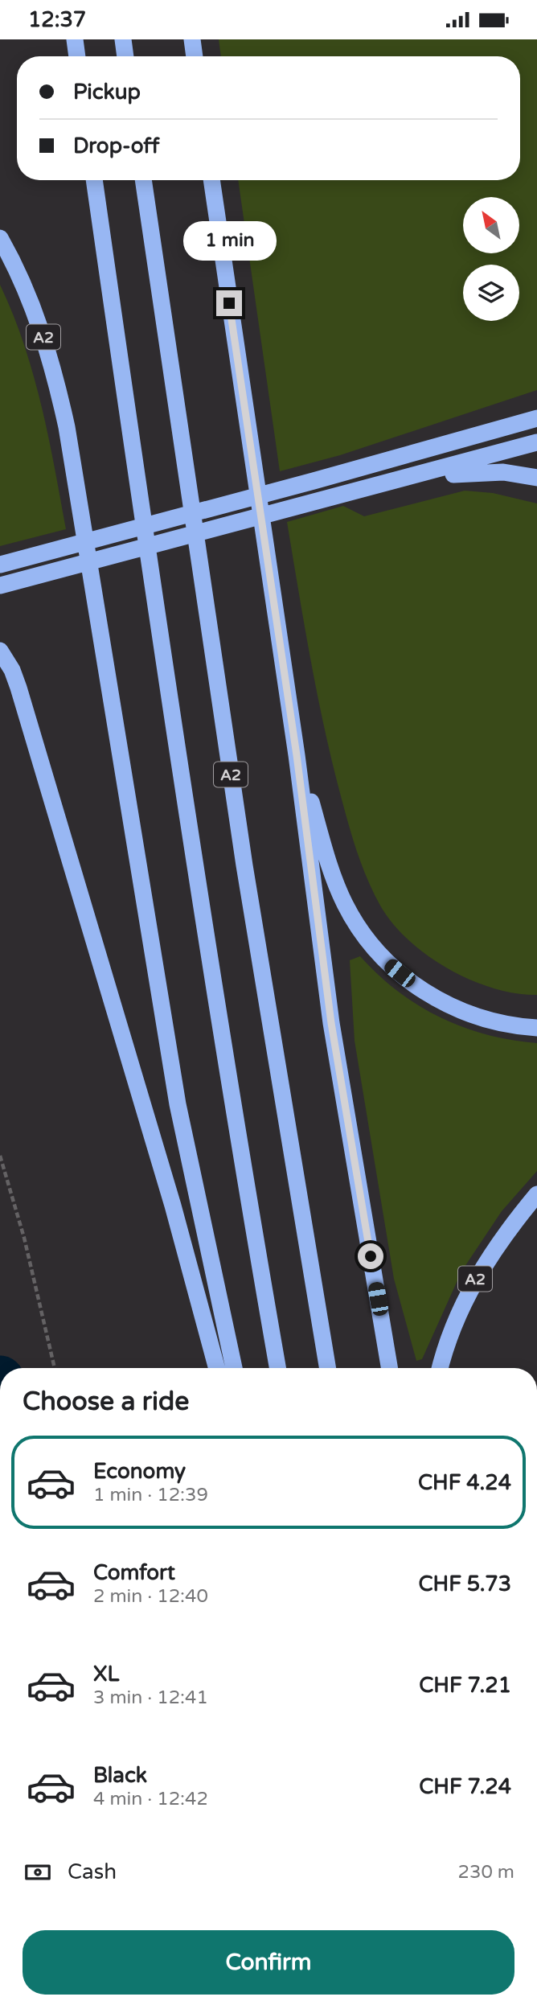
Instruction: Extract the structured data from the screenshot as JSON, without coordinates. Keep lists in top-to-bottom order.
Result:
{
  "streets": {
    "highway": ["A2"]
  },
  "north": "top left",
  "page": {
    "status": "12:37",
    "banner": ["Pickup", "Drop-off"],
    "bubble": "1 min",
    "heading": "Choose a ride",
    "list": [
      {
        "name": "Economy",
        "note": "1 min · 12:39",
        "value": "CHF 4.24"
      },
      {
        "name": "Comfort",
        "note": "2 min · 12:40",
        "value": "CHF 5.73"
      },
      {
        "name": "XL",
        "note": "3 min · 12:41",
        "value": "CHF 7.21"
      },
      {
        "name": "Black",
        "note": "4 min · 12:42",
        "value": "CHF 7.24"
      }
    ],
    "pay": ["Cash", "230 m"],
    "buttons": "Confirm"
  }
}
